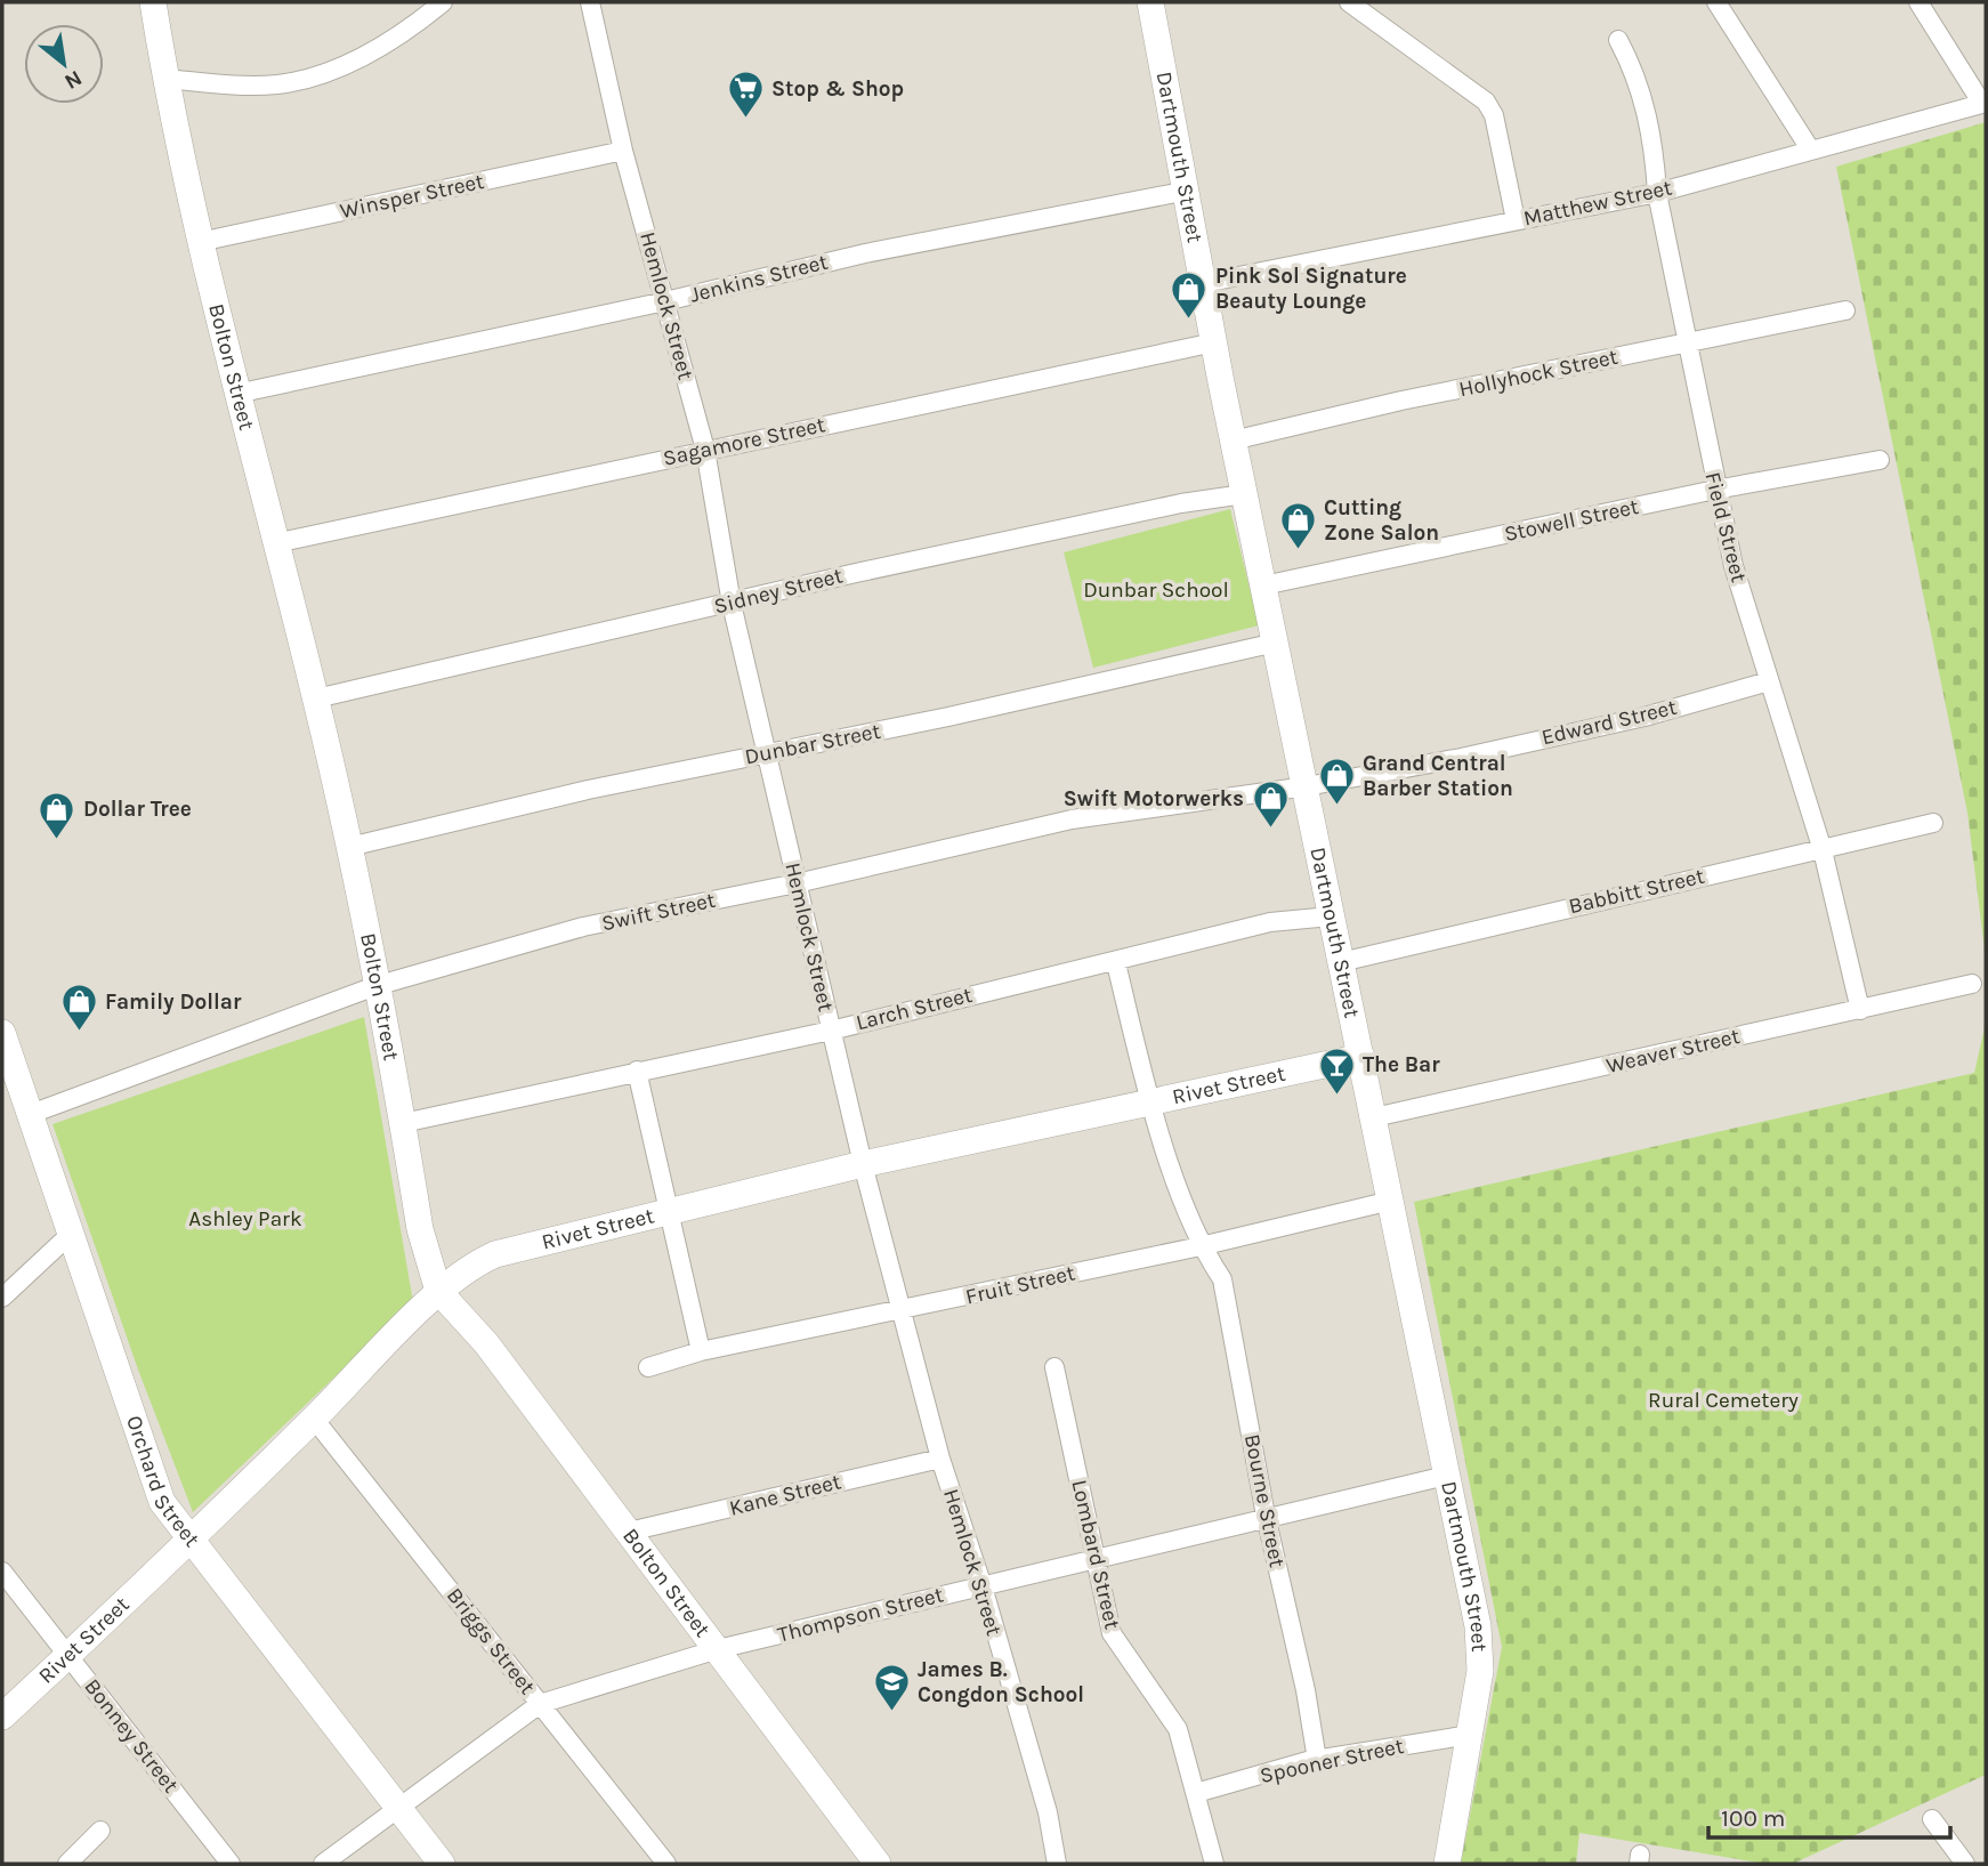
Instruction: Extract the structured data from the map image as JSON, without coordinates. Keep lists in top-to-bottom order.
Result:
{
  "streets": {
    "street": [
      "Dartmouth Street",
      "Winsper Street",
      "Matthew Street",
      "Jenkins Street",
      "Hemlock Street",
      "Bolton Street",
      "Hollyhock Street",
      "Sagamore Street",
      "Stowell Street",
      "Field Street",
      "Sidney Street",
      "Edward Street",
      "Dunbar Street",
      "Babbitt Street",
      "Swift Street",
      "Larch Street",
      "Weaver Street",
      "Rivet Street",
      "Fruit Street",
      "Orchard Street",
      "Kane Street",
      "Bourne Street",
      "Lombard Street",
      "Thompson Street",
      "Briggs Street",
      "Bonney Street",
      "Spooner Street"
    ]
  },
  "crossings": [
    ["Dartmouth Street", "Matthew Street"],
    ["Dartmouth Street", "Jenkins Street"],
    ["Dartmouth Street", "Hollyhock Street"],
    ["Dartmouth Street", "Sagamore Street"],
    ["Dartmouth Street", "Stowell Street"],
    ["Dartmouth Street", "Sidney Street"],
    ["Dartmouth Street", "Edward Street"],
    ["Dartmouth Street", "Dunbar Street"],
    ["Dartmouth Street", "Babbitt Street"],
    ["Dartmouth Street", "Swift Street"],
    ["Dartmouth Street", "Larch Street"],
    ["Dartmouth Street", "Weaver Street"],
    ["Dartmouth Street", "Rivet Street"],
    ["Dartmouth Street", "Fruit Street"],
    ["Dartmouth Street", "Thompson Street"],
    ["Dartmouth Street", "Spooner Street"],
    ["Winsper Street", "Hemlock Street"],
    ["Winsper Street", "Bolton Street"],
    ["Matthew Street", "Field Street"],
    ["Jenkins Street", "Hemlock Street"],
    ["Jenkins Street", "Bolton Street"],
    ["Hemlock Street", "Sagamore Street"],
    ["Hemlock Street", "Sidney Street"],
    ["Hemlock Street", "Dunbar Street"],
    ["Hemlock Street", "Swift Street"],
    ["Hemlock Street", "Larch Street"],
    ["Hemlock Street", "Rivet Street"],
    ["Hemlock Street", "Fruit Street"],
    ["Hemlock Street", "Kane Street"],
    ["Hemlock Street", "Thompson Street"],
    ["Bolton Street", "Sagamore Street"],
    ["Bolton Street", "Sidney Street"],
    ["Bolton Street", "Dunbar Street"],
    ["Bolton Street", "Swift Street"],
    ["Bolton Street", "Larch Street"],
    ["Bolton Street", "Rivet Street"],
    ["Bolton Street", "Kane Street"],
    ["Bolton Street", "Thompson Street"],
    ["Hollyhock Street", "Field Street"],
    ["Stowell Street", "Field Street"],
    ["Field Street", "Edward Street"],
    ["Field Street", "Babbitt Street"],
    ["Field Street", "Weaver Street"],
    ["Edward Street", "Swift Street"],
    ["Swift Street", "Orchard Street"],
    ["Larch Street", "Bourne Street"],
    ["Rivet Street", "Orchard Street"],
    ["Rivet Street", "Bourne Street"],
    ["Rivet Street", "Briggs Street"],
    ["Rivet Street", "Bonney Street"],
    ["Fruit Street", "Bourne Street"],
    ["Orchard Street", "Thompson Street"],
    ["Bourne Street", "Thompson Street"],
    ["Bourne Street", "Spooner Street"],
    ["Lombard Street", "Thompson Street"],
    ["Lombard Street", "Spooner Street"],
    ["Thompson Street", "Briggs Street"]
  ],
  "parks": ["Dunbar School", "Ashley Park", "Rural Cemetery"],
  "places": {
    "supermarket": ["Stop & Shop"],
    "shop": [
      "Pink Sol Signature Beauty Lounge",
      "Cutting Zone Salon",
      "Grand Central Barber Station",
      "Swift Motorwerks",
      "Dollar Tree",
      "Family Dollar"
    ],
    "bar": ["The Bar"],
    "school or university": ["James B. Congdon School"]
  },
  "scale_bar": "100 m",
  "north": "bottom right"
}
